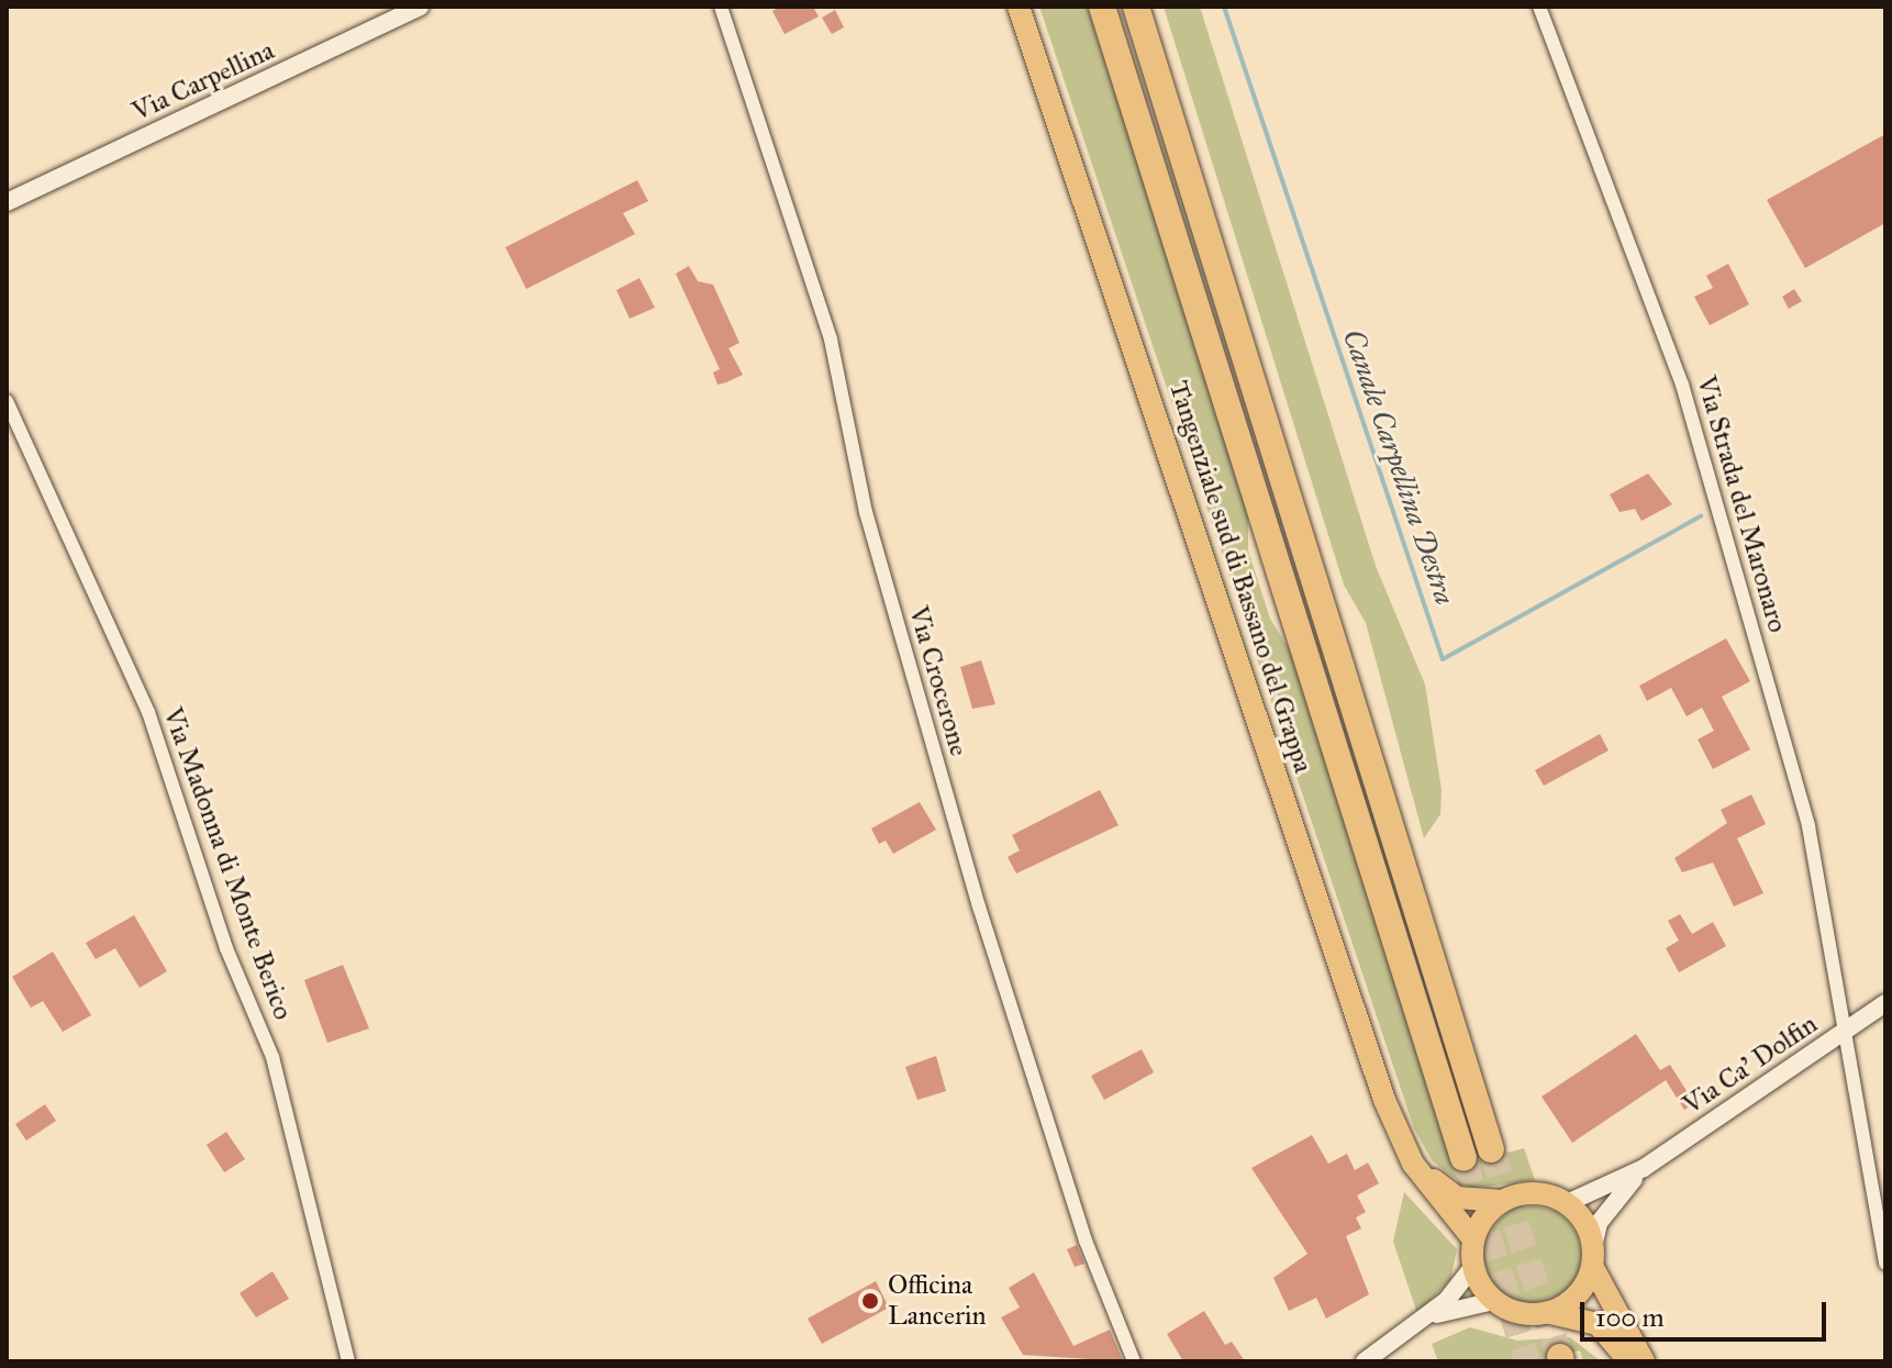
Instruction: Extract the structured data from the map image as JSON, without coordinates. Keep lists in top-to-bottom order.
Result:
{
  "streets": {
    "main road": ["Tangenziale sud di Bassano del Grappa"],
    "street": [
      "Via Carpellina",
      "Via Strada del Maronaro",
      "Via Crocerone",
      "Via Madonna di Monte Berico",
      "Via Ca' Dolfin"
    ]
  },
  "crossings": [
    ["Via Strada del Maronaro", "Via Ca' Dolfin"],
    ["Tangenziale sud di Bassano del Grappa", "Via Ca' Dolfin"]
  ],
  "water": ["Canale Carpellina Destra"],
  "places": ["Officina Lancerin"],
  "scale_bar": "100 m"
}
